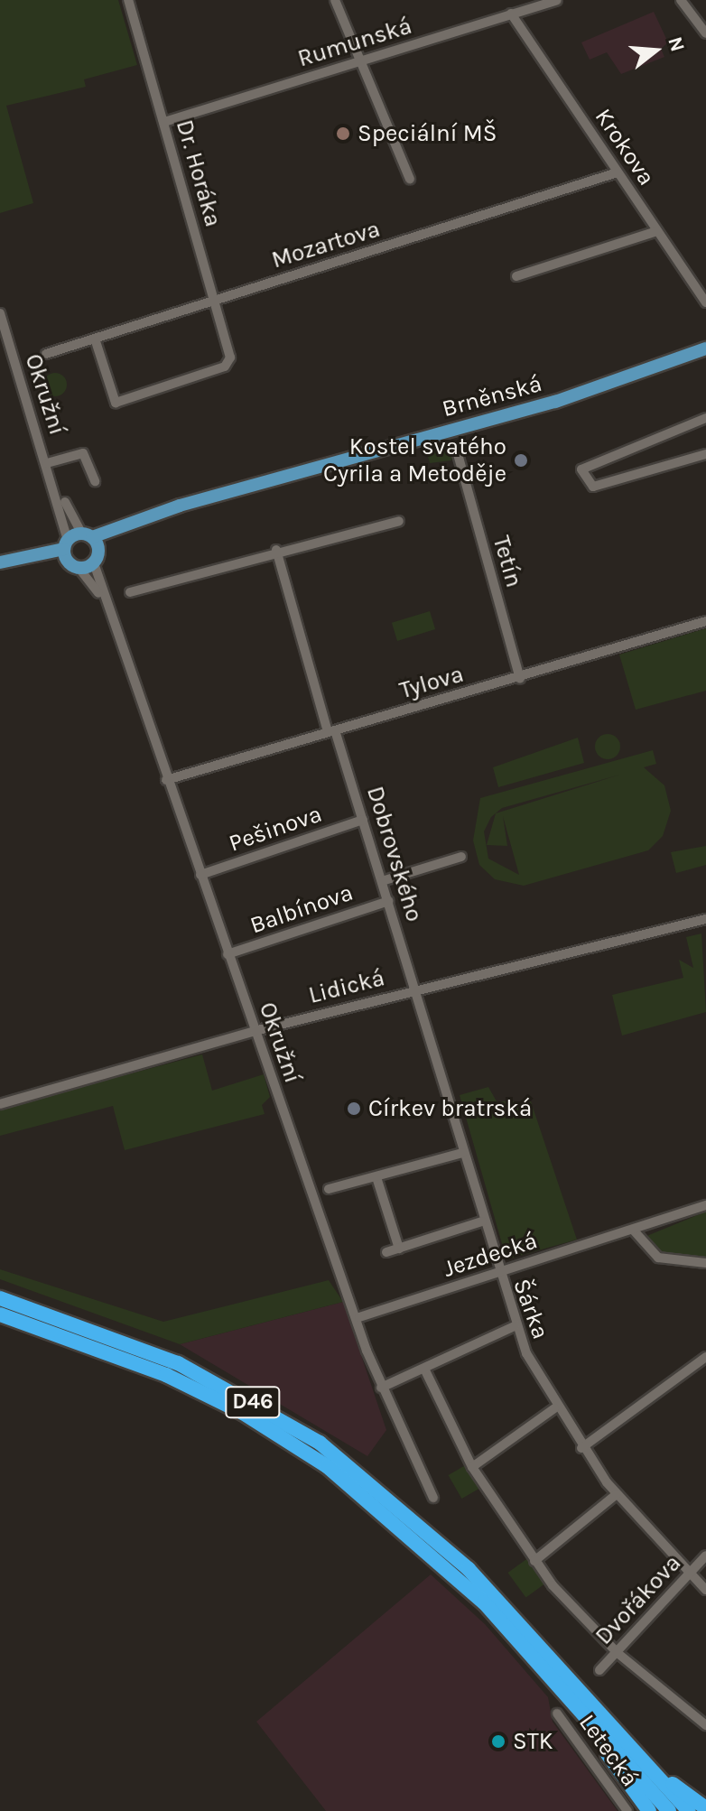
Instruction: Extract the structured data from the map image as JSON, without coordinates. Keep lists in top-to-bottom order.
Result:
{
  "streets": {
    "highway": ["D46"],
    "main road": ["Brněnská"],
    "street": [
      "Rumunská",
      "Krokova",
      "Dr. Horáka",
      "Mozartova",
      "Okružní",
      "Tetín",
      "Tylova",
      "Pešinova",
      "Dobrovského",
      "Balbínova",
      "Lidická",
      "Jezdecká",
      "Šárka",
      "Dvořákova",
      "Letecká"
    ]
  },
  "crossings": [
    ["Rumunská", "Krokova"],
    ["Rumunská", "Dr. Horáka"],
    ["Krokova", "Mozartova"],
    ["Dr. Horáka", "Mozartova"],
    ["Okružní", "Brněnská"],
    ["Okružní", "Tylova"],
    ["Okružní", "Pešinova"],
    ["Okružní", "Balbínova"],
    ["Okružní", "Lidická"],
    ["Okružní", "Jezdecká"],
    ["Tetín", "Tylova"],
    ["Tylova", "Dobrovského"],
    ["Pešinova", "Dobrovského"],
    ["Dobrovského", "Balbínova"],
    ["Dobrovského", "Lidická"],
    ["Dobrovského", "Šárka"],
    ["Lidická", "Šárka"],
    ["Jezdecká", "Šárka"],
    ["Šárka", "Dvořákova"]
  ],
  "places": [
    "Speciální MŠ",
    "Kostel svatého Cyrila a Metoděje",
    "Církev bratrská",
    "STK"
  ],
  "north": "right"
}
